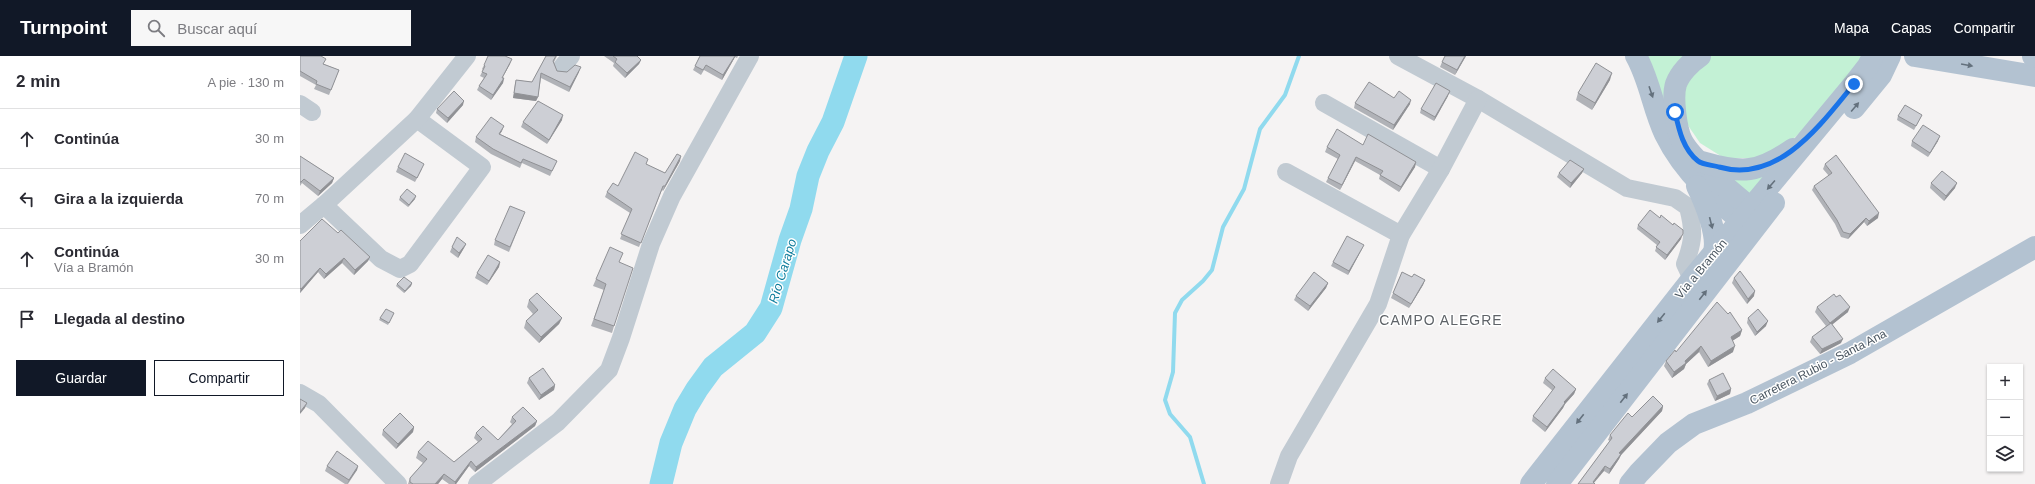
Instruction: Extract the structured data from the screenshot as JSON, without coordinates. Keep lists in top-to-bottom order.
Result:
{
  "streets": {
    "main road": ["Vía a Bramón", "Carretera Rubio - Santa Ana"]
  },
  "districts": ["CAMPO ALEGRE"],
  "water": ["Río Carapo"],
  "page": {
    "header": "Turnpoint",
    "search": "Buscar aquí",
    "nav": ["Mapa", "Capas", "Compartir"],
    "heading": ["2 min", "A pie · 130 m"],
    "list": [
      ["Continúa", "30 m"],
      ["Gira a la izquierda", "70 m"],
      ["Continúa", "Vía a Bramón", "30 m"],
      "Llegada al destino"
    ],
    "buttons": ["Guardar", "Compartir"],
    "map_buttons": ["+", "−"]
  }
}
